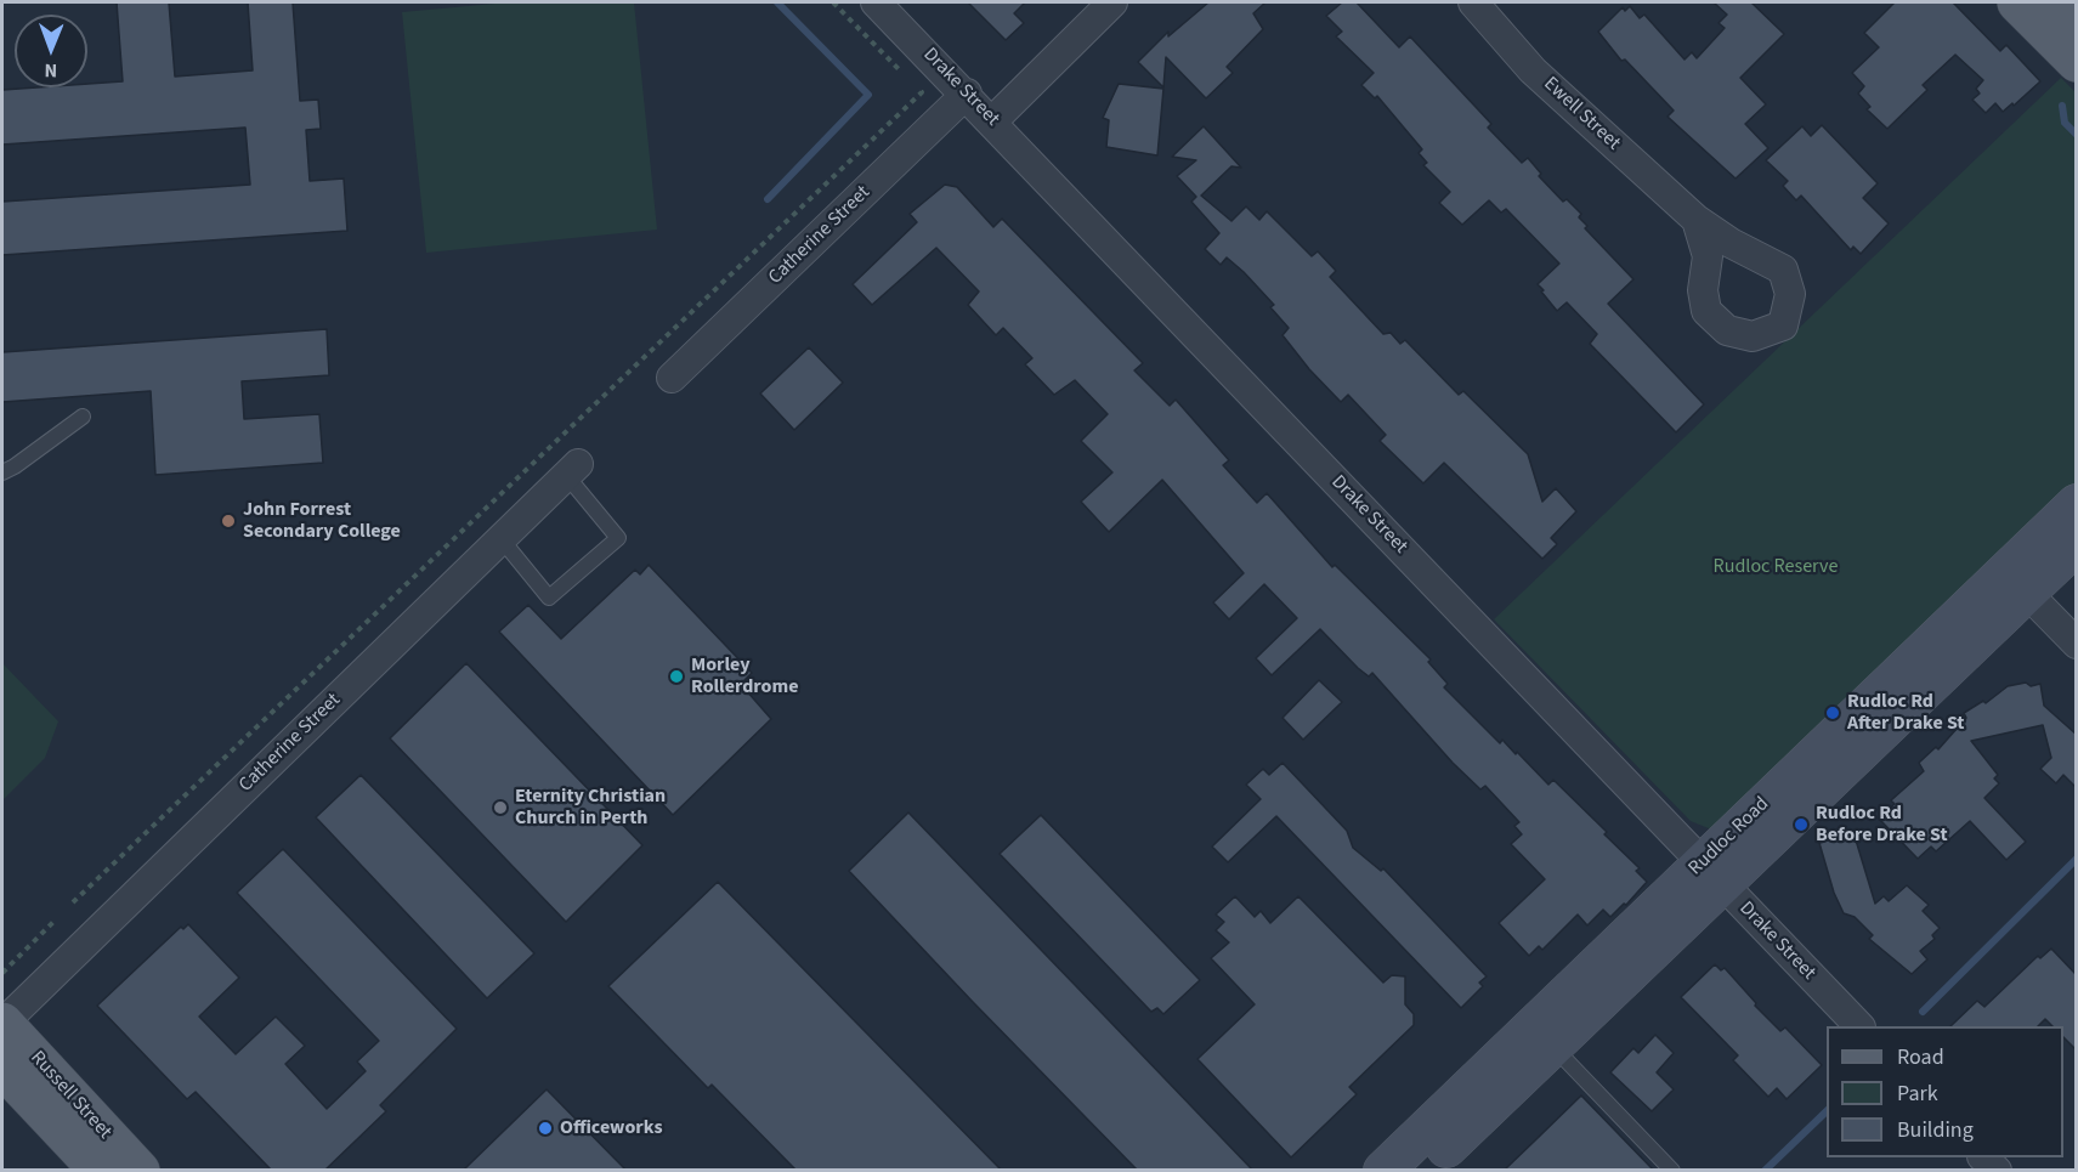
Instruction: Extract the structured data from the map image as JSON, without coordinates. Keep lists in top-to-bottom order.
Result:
{
  "streets": {
    "main road": ["Rudloc Road", "Russell Street"],
    "street": ["Drake Street", "Ewell Street", "Catherine Street"]
  },
  "crossings": [
    ["Drake Street", "Catherine Street"],
    ["Drake Street", "Rudloc Road"],
    ["Catherine Street", "Russell Street"]
  ],
  "parks": ["Rudloc Reserve"],
  "places": [
    "John Forrest Secondary College",
    "Morley Rollerdrome",
    "Rudloc Rd After Drake St",
    "Eternity Christian Church in Perth",
    "Rudloc Rd Before Drake St",
    "Officeworks"
  ],
  "legend": ["Road", "Park", "Building"],
  "north": "bottom"
}
